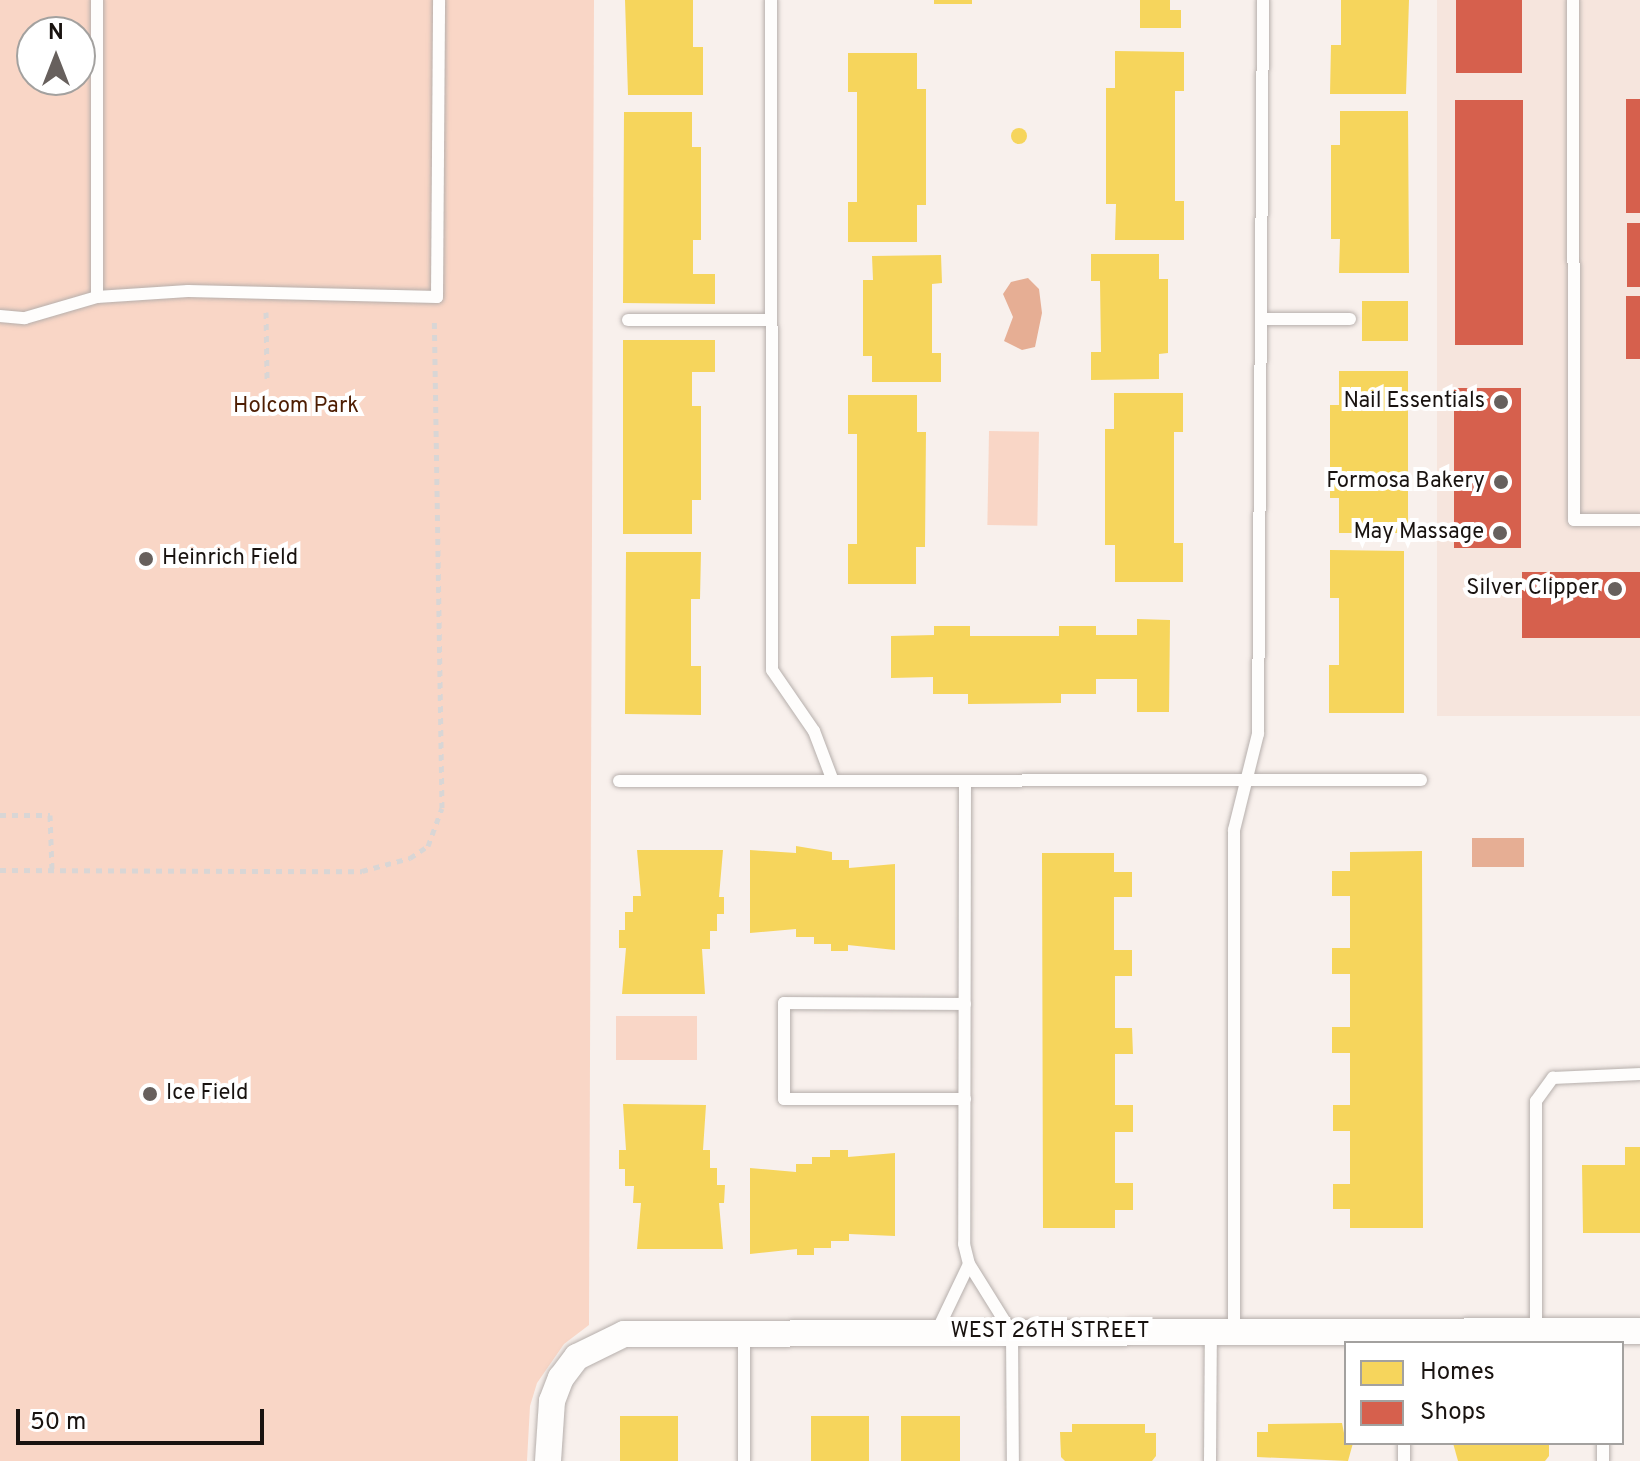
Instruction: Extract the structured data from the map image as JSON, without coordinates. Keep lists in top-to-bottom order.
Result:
{
  "streets": {
    "street": ["WEST 26TH STREET"]
  },
  "parks": ["Holcom Park"],
  "places": [
    "Nail Essentials",
    "Formosa Bakery",
    "May Massage",
    "Heinrich Field",
    "Silver Clipper",
    "Ice Field"
  ],
  "legend": ["Homes", "Shops"],
  "scale_bar": "50 m",
  "north": "top"
}
